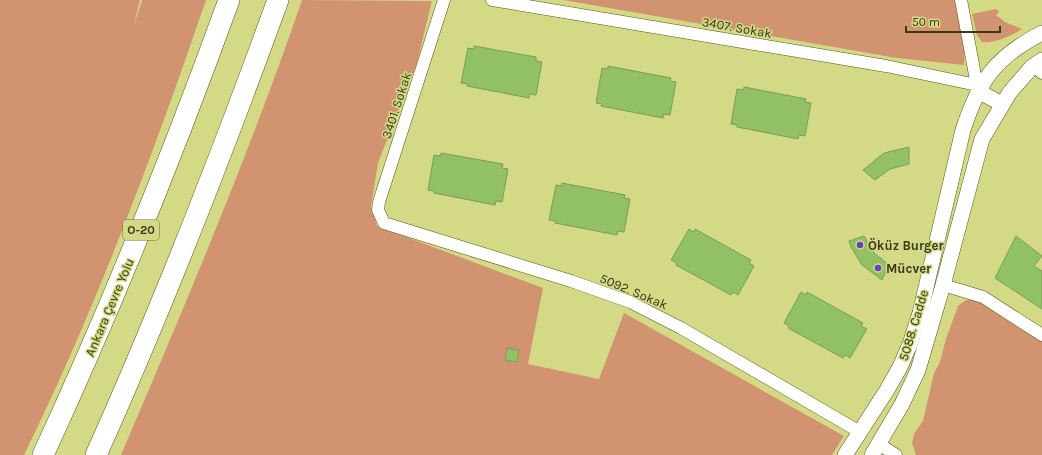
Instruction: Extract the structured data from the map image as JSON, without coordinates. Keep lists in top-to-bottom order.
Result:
{
  "streets": {
    "highway": ["O-20", "Ankara Çevre Yolu"],
    "street": [
      "3407. Sokak",
      "3401. Sokak",
      "5092. Sokak",
      "5088. Cadde"
    ]
  },
  "crossings": [
    ["3407. Sokak", "5088. Cadde"],
    ["3401. Sokak", "5092. Sokak"],
    ["5092. Sokak", "5088. Cadde"]
  ],
  "places": ["Öküz Burger", "Mücver"],
  "scale_bar": "50 m"
}
